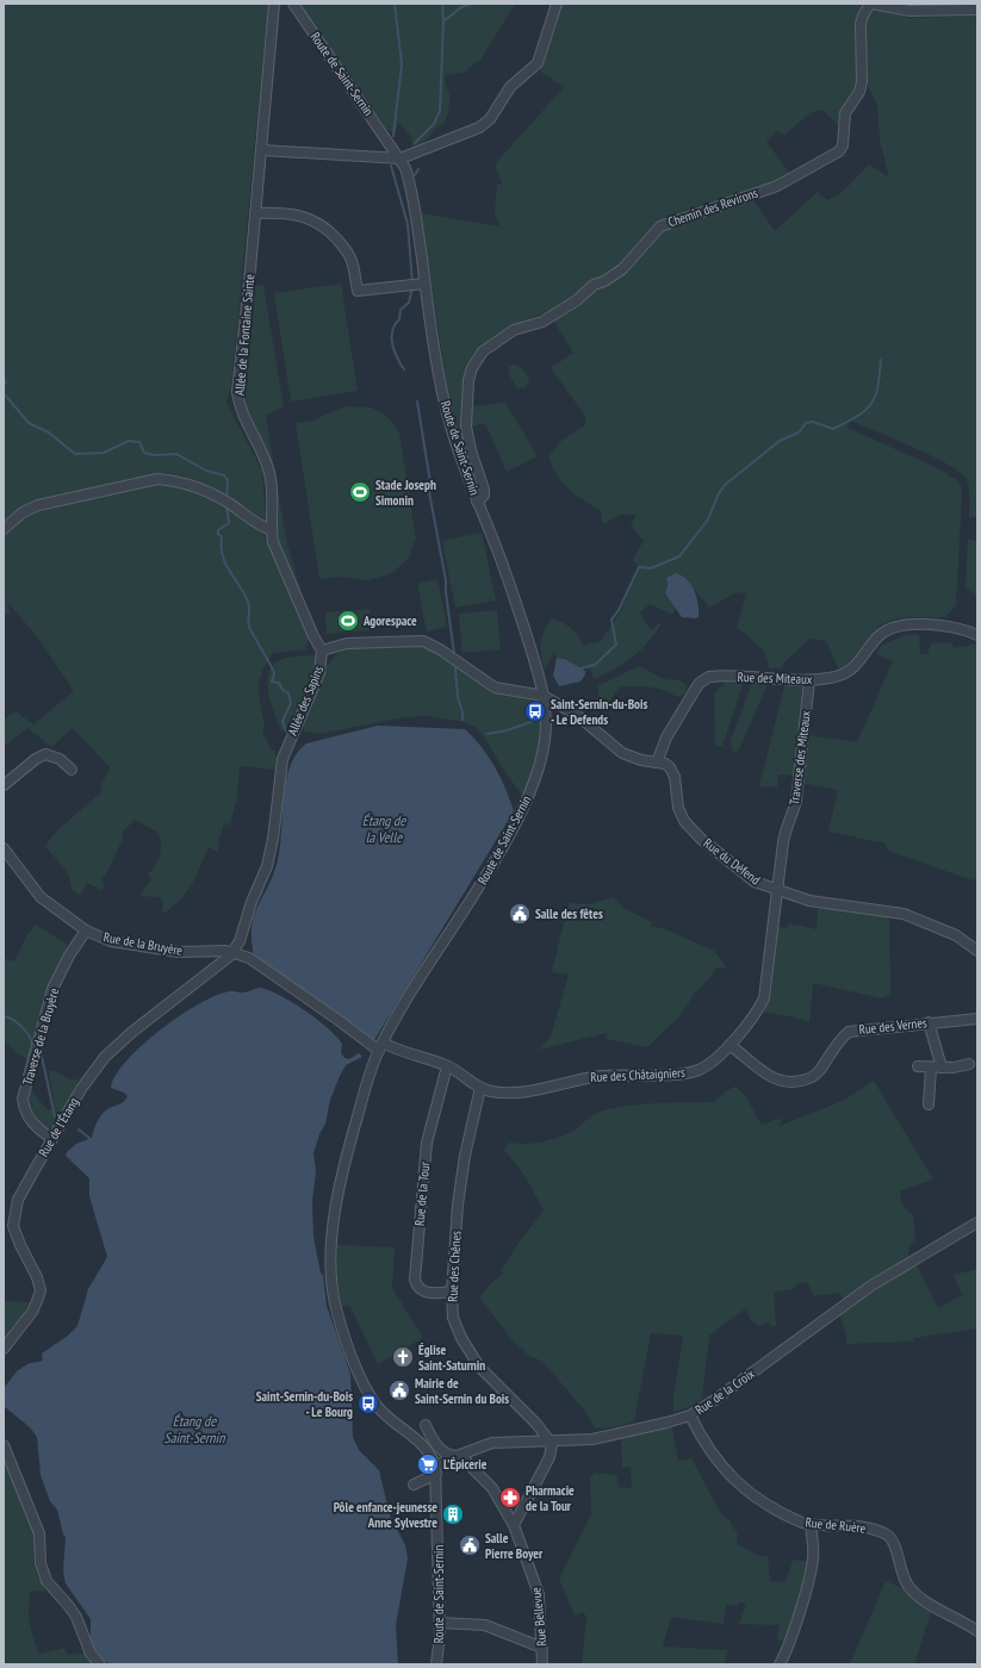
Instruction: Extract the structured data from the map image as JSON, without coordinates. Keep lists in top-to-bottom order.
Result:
{
  "streets": {
    "street": [
      "Route de Saint-Sernin",
      "Chemin des Revirons",
      "Allée de la Fontaine Sainte",
      "Rue des Miteaux",
      "Allée des Sapins",
      "Traverse des Miteaux",
      "Rue du Défend",
      "Rue de la Bruyère",
      "Rue des Vernes",
      "Traverse de la Bruyère",
      "Rue des Châtaigniers",
      "Rue de l'Étang",
      "Rue de la Tour",
      "Rue des Chênes",
      "Rue de la Croix",
      "Rue de Ruère",
      "Rue Bellevue"
    ]
  },
  "crossings": [
    ["Route de Saint-Sernin", "Chemin des Revirons"],
    ["Route de Saint-Sernin", "Allée des Sapins"],
    ["Route de Saint-Sernin", "Rue du Défend"],
    ["Route de Saint-Sernin", "Rue de la Bruyère"],
    ["Route de Saint-Sernin", "Rue des Châtaigniers"],
    ["Route de Saint-Sernin", "Rue de la Croix"],
    ["Allée de la Fontaine Sainte", "Allée des Sapins"],
    ["Rue des Miteaux", "Traverse des Miteaux"],
    ["Rue des Miteaux", "Rue du Défend"],
    ["Allée des Sapins", "Rue du Défend"],
    ["Allée des Sapins", "Rue de la Bruyère"],
    ["Allée des Sapins", "Rue de l'Étang"],
    ["Traverse des Miteaux", "Rue du Défend"],
    ["Traverse des Miteaux", "Rue des Châtaigniers"],
    ["Rue du Défend", "Rue des Châtaigniers"],
    ["Rue de la Bruyère", "Traverse de la Bruyère"],
    ["Rue de la Bruyère", "Rue des Châtaigniers"],
    ["Rue de la Bruyère", "Rue de l'Étang"],
    ["Rue des Vernes", "Rue des Châtaigniers"],
    ["Traverse de la Bruyère", "Rue de l'Étang"],
    ["Rue des Châtaigniers", "Rue de la Tour"],
    ["Rue des Châtaigniers", "Rue des Chênes"],
    ["Rue de la Tour", "Rue des Chênes"],
    ["Rue des Chênes", "Rue de la Croix"],
    ["Rue de la Croix", "Rue de Ruère"],
    ["Rue de la Croix", "Rue Bellevue"]
  ],
  "water": ["Étang de la Velle", "Étang de Saint-Sernin"],
  "places": {
    "sports": ["Stade Joseph Simonin", "Agorespace"],
    "bus stop": ["Saint-Sernin-du-Bois - Le Defends", "Saint-Sernin-du-Bois - Le Bourg"],
    "public building": ["Salle des fêtes", "Mairie de Saint-Sernin du Bois", "Salle Pierre Boyer"],
    "church": ["Église Saint-Saturnin"],
    "supermarket": ["L’Épicerie"],
    "pharmacy": ["Pharmacie de la Tour"],
    "building": ["Pôle enfance-jeunesse Anne Sylvestre"]
  }
}
